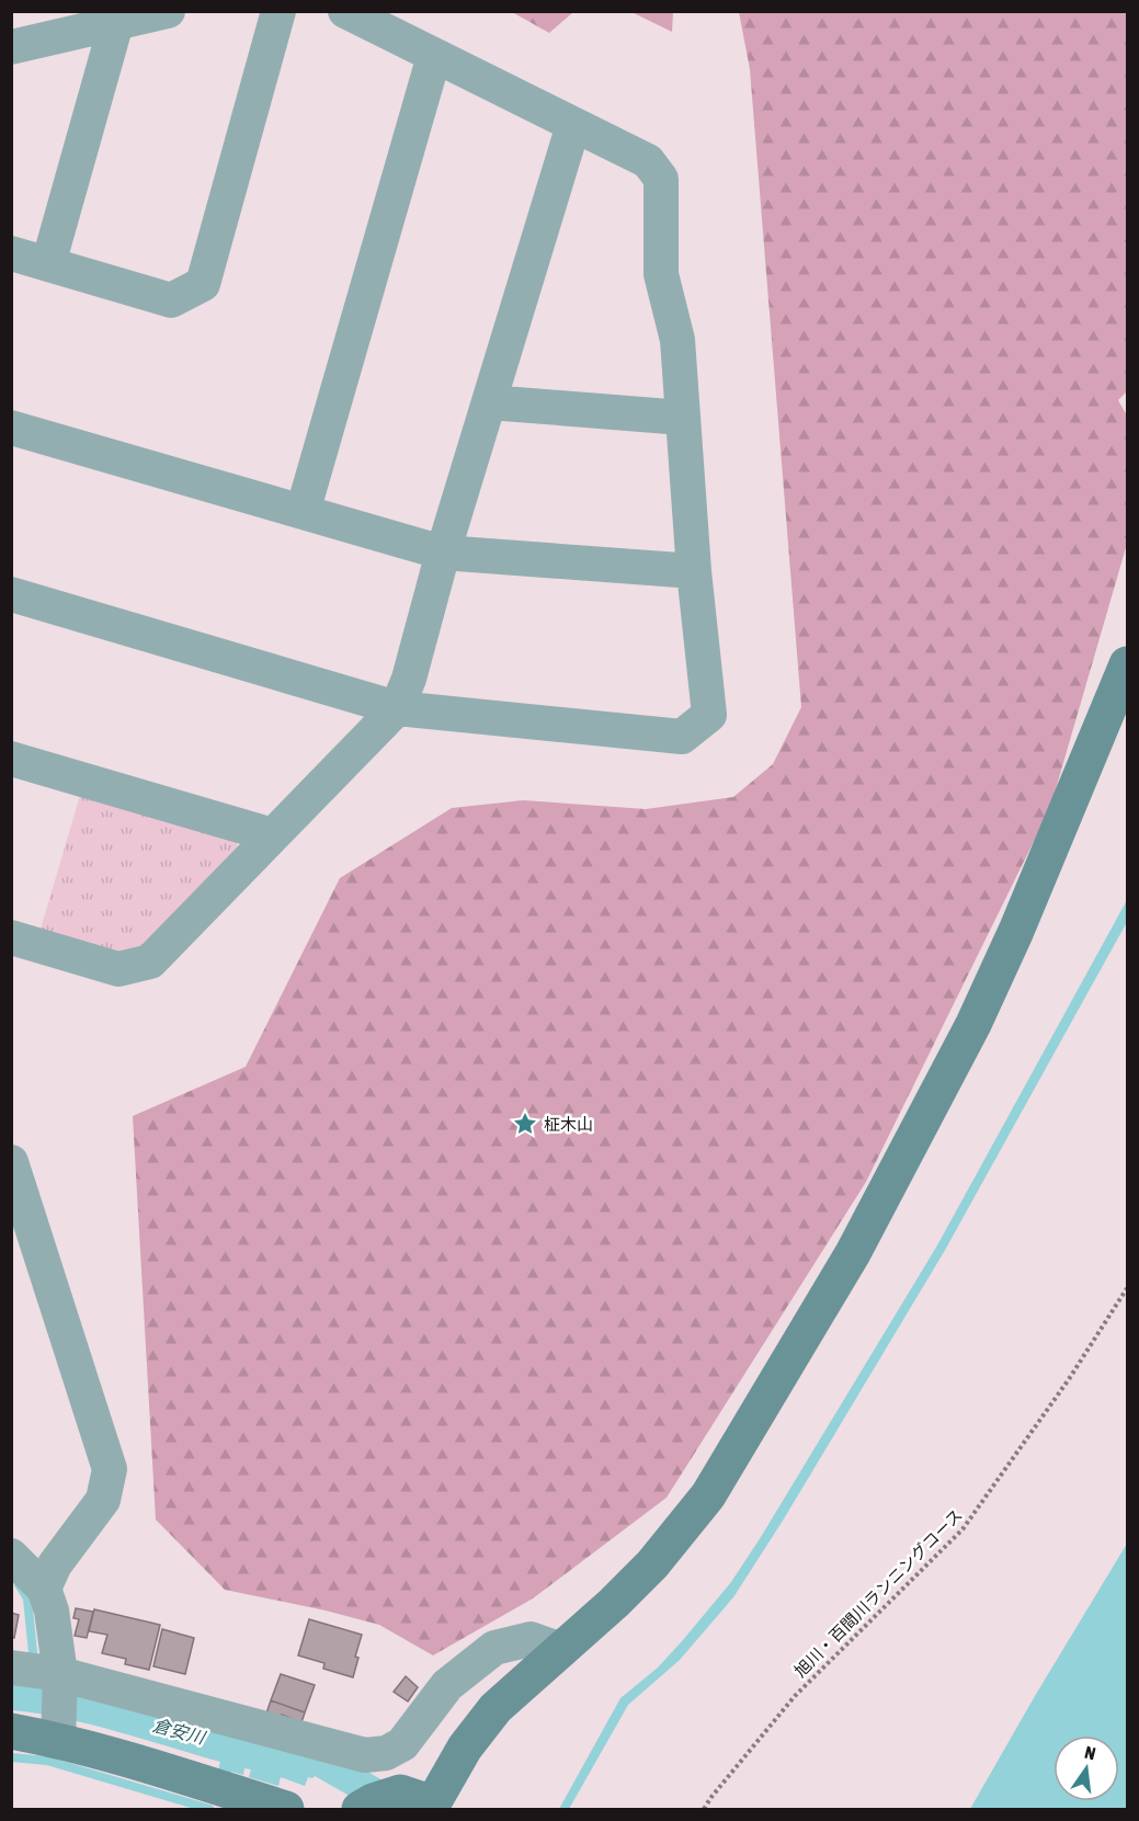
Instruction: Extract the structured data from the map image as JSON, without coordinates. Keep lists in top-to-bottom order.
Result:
{
  "streets": {
    "path": ["旭川・百間川ランニングコース"]
  },
  "water": ["倉安川"],
  "places": {
    "place": ["柾木山"]
  },
  "north": "top"
}
